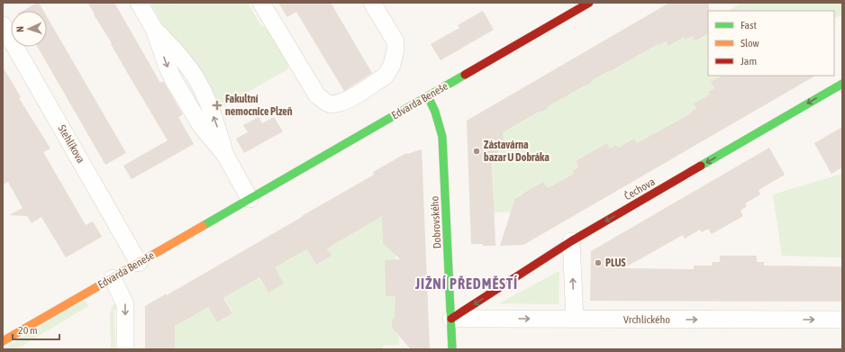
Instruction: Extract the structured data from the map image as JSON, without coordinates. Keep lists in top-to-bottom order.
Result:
{
  "streets": {
    "street": [
      "Edvarda Beneše",
      "Stehlíkova",
      "Čechova",
      "Dobrovského",
      "Vrchlického"
    ]
  },
  "crossings": [
    ["Edvarda Beneše", "Stehlíkova"],
    ["Edvarda Beneše", "Dobrovského"],
    ["Čechova", "Dobrovského"],
    ["Čechova", "Vrchlického"],
    ["Dobrovského", "Vrchlického"]
  ],
  "one_way": ["Čechova", "Vrchlického"],
  "districts": ["JIŽNÍ PŘEDMĚSTÍ"],
  "places": {
    "health": ["Fakultní nemocnice Plzeň"],
    "other": ["Zástavárna bazar U Dobráka", "PLUS"]
  },
  "legend": ["Fast", "Slow", "Jam"],
  "scale_bar": "20 m",
  "north": "left"
}
